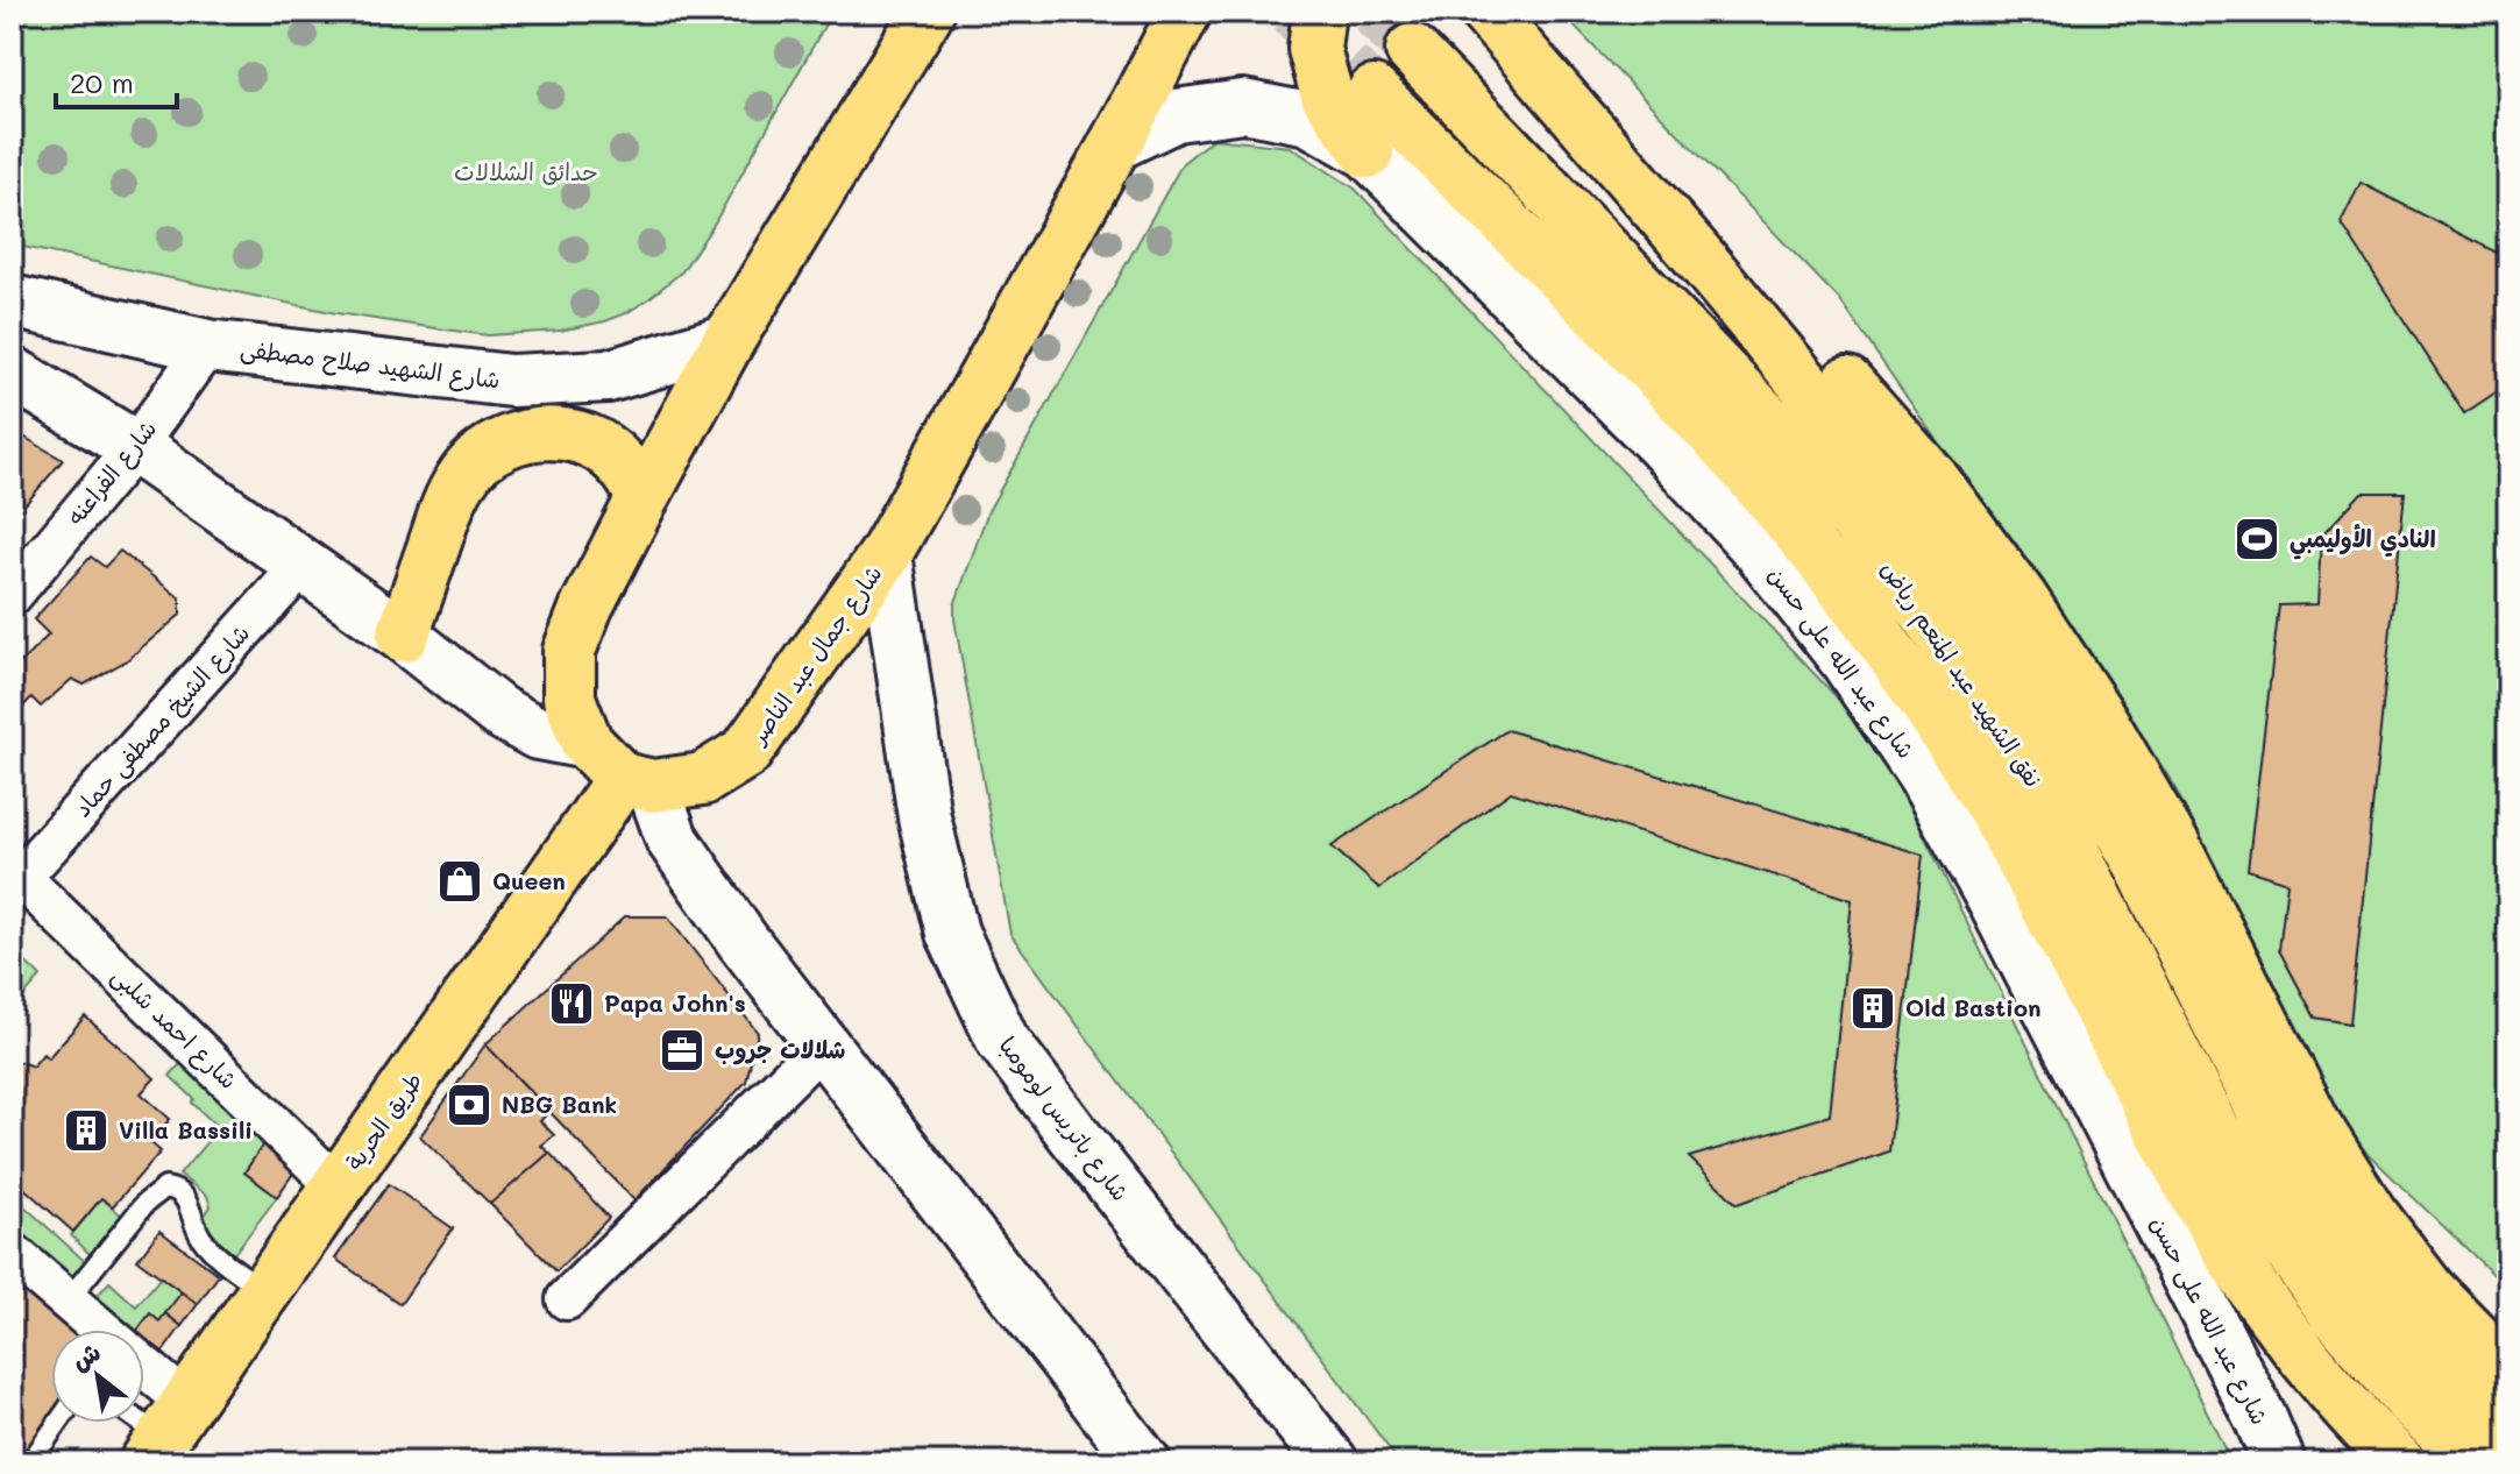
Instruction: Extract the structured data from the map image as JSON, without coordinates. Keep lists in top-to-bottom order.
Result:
{
  "streets": {
    "main road": [
      "شارع الشهيد صلاح مصطفى",
      "شارع جمال عبد الناصر",
      "شارع عبد الله على حسن",
      "نفق الشهيد عبد المنعم رياض",
      "شارع باتريس لومومبا",
      "طريق الحرية"
    ],
    "street": ["شارع الفراعنه", "شارع الشيخ مصطفى حماد", "شارع احمد شلبى"]
  },
  "crossings": [
    ["شارع الشهيد صلاح مصطفى", "شارع الفراعنه"],
    ["شارع جمال عبد الناصر", "شارع عبد الله على حسن"],
    ["شارع جمال عبد الناصر", "شارع باتريس لومومبا"],
    ["شارع جمال عبد الناصر", "طريق الحرية"],
    ["شارع الشيخ مصطفى حماد", "شارع احمد شلبى"],
    ["شارع احمد شلبى", "طريق الحرية"]
  ],
  "parks": ["حدائق الشلالات"],
  "places": {
    "sports": ["النادي الأوليمبي"],
    "shop": ["Queen"],
    "restaurant": ["Papa John's"],
    "building": ["Old Bastion", "Villa Bassili"],
    "office": ["شلالات جروب"],
    "bank": ["NBG Bank"]
  },
  "scale_bar": "20 m",
  "north": "top left"
}
